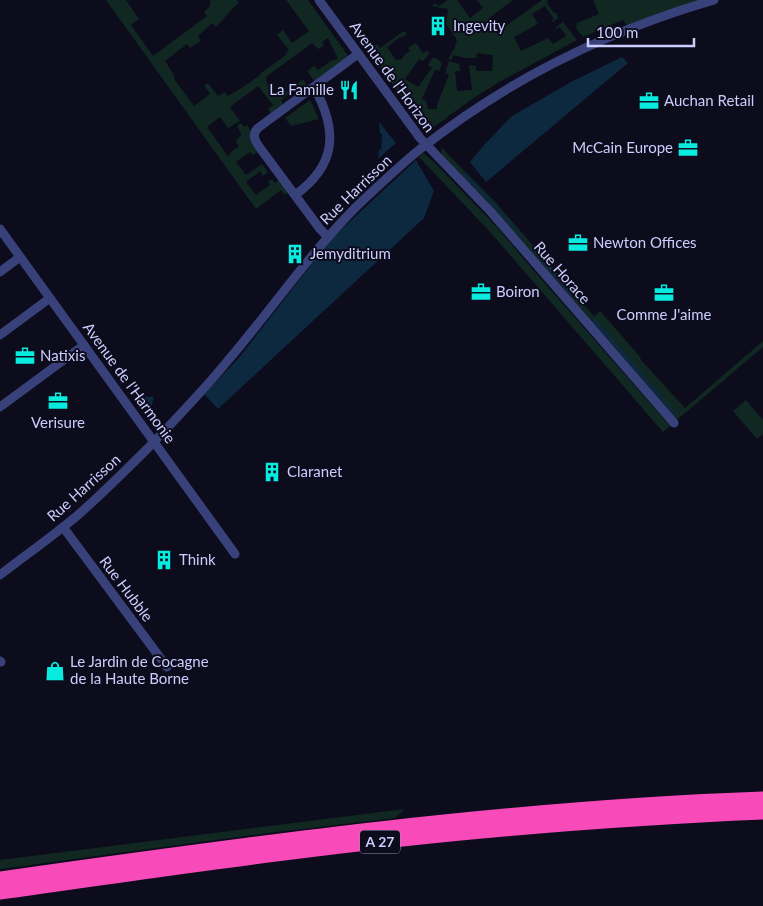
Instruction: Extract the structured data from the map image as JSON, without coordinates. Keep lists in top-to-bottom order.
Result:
{
  "streets": {
    "highway": ["A 27"],
    "street": [
      "Avenue de l'Horizon",
      "Rue Harrisson",
      "Rue Horace",
      "Avenue de l'Harmonie",
      "Rue Hubble"
    ]
  },
  "crossings": [
    ["Avenue de l'Horizon", "Rue Harrisson"],
    ["Avenue de l'Horizon", "Rue Horace"],
    ["Rue Harrisson", "Rue Horace"],
    ["Rue Harrisson", "Avenue de l'Harmonie"],
    ["Rue Harrisson", "Rue Hubble"]
  ],
  "places": {
    "building": [
      "Ingevity",
      "Jemyditrium",
      "Claranet",
      "Think"
    ],
    "restaurant": ["La Famille"],
    "office": [
      "Auchan Retail",
      "McCain Europe",
      "Newton Offices",
      "Boiron",
      "Comme J'aime",
      "Natixis",
      "Verisure"
    ],
    "shop": ["Le Jardin de Cocagne de la Haute Borne"]
  },
  "scale_bar": "100 m"
}
